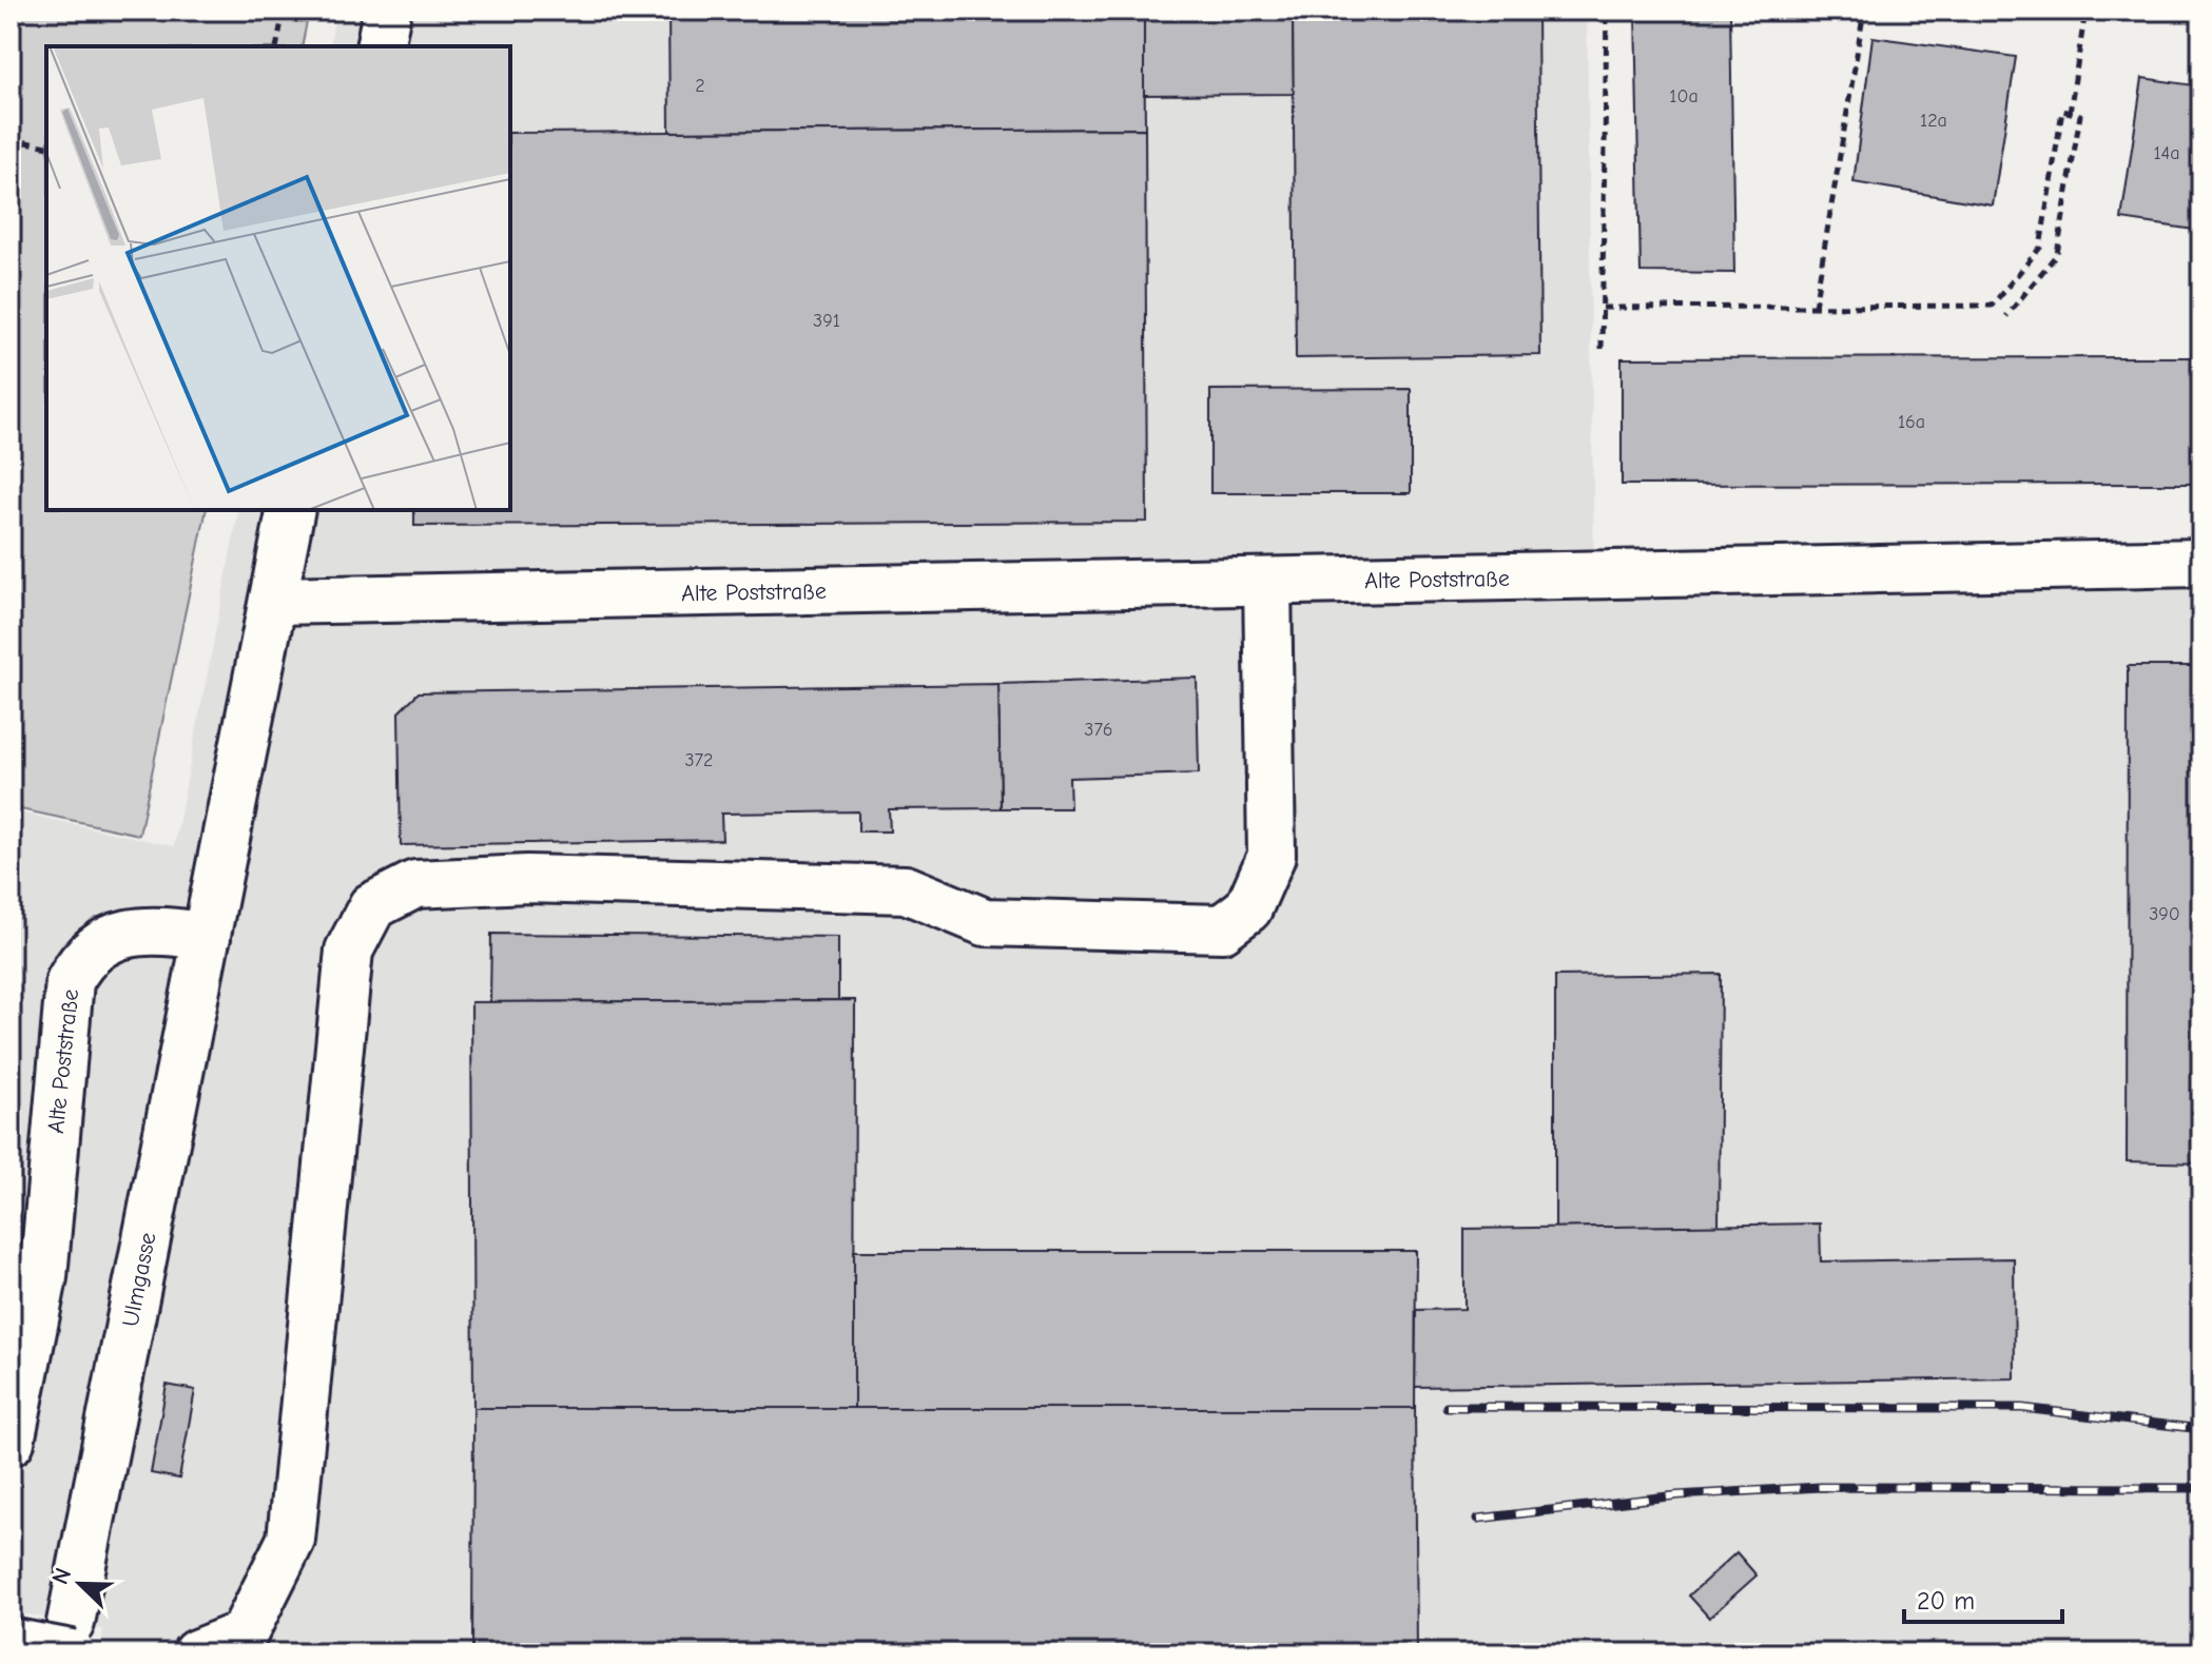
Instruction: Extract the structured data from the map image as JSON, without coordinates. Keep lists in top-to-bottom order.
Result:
{
  "streets": {
    "street": ["Alte Poststraße", "Ulmgasse"]
  },
  "crossings": [
    ["Alte Poststraße", "Ulmgasse"]
  ],
  "house_numbers": [
    "2",
    "10a",
    "12a",
    "14a",
    "391",
    "16a",
    "376",
    "372",
    "390"
  ],
  "scale_bar": "20 m",
  "north": "top left"
}
